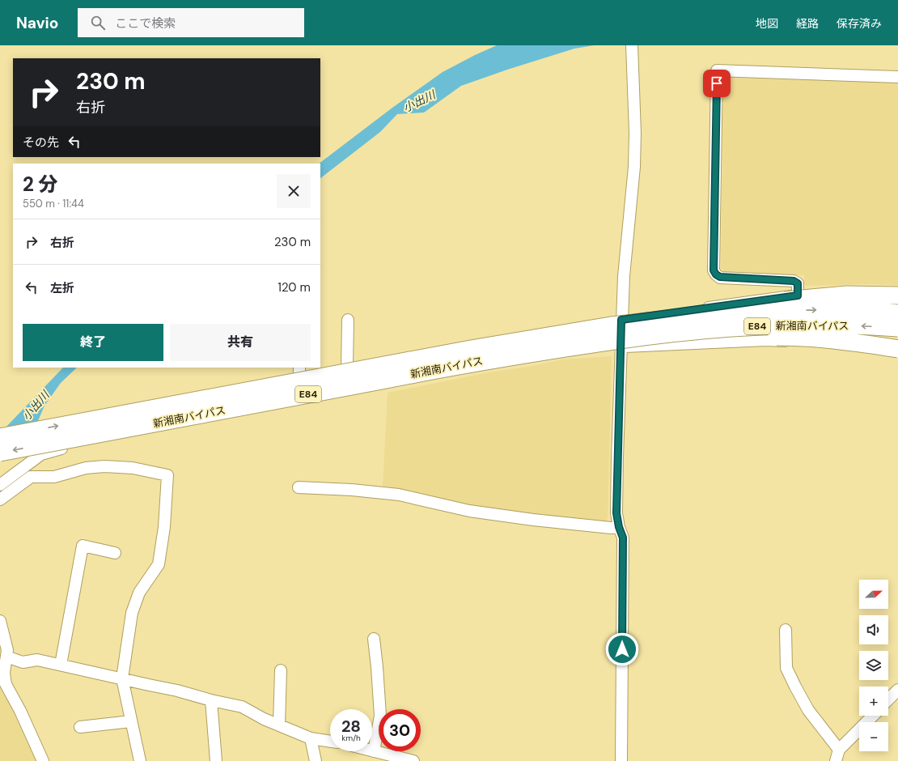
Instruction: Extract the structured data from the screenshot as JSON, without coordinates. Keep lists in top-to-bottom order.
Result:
{
  "streets": {
    "highway": ["新湘南バイパス", "E84"]
  },
  "crossings": [
    ["新湘南バイパス", "E84"]
  ],
  "water": ["小出川"],
  "north": "right",
  "page": {
    "header": "Navio",
    "search": "ここで検索",
    "nav": ["地図", "経路", "保存済み"],
    "turn": ["230 m", "右折"],
    "then": "その先",
    "heading": ["2 分", "550 m · 11:44"],
    "list": [
      {
        "name": "右折",
        "value": "230 m"
      },
      {
        "name": "左折",
        "value": "120 m"
      }
    ],
    "buttons": ["終了", "共有"],
    "map_buttons": ["+", "−"],
    "speed": "28 km/h",
    "limit": "30"
  }
}
